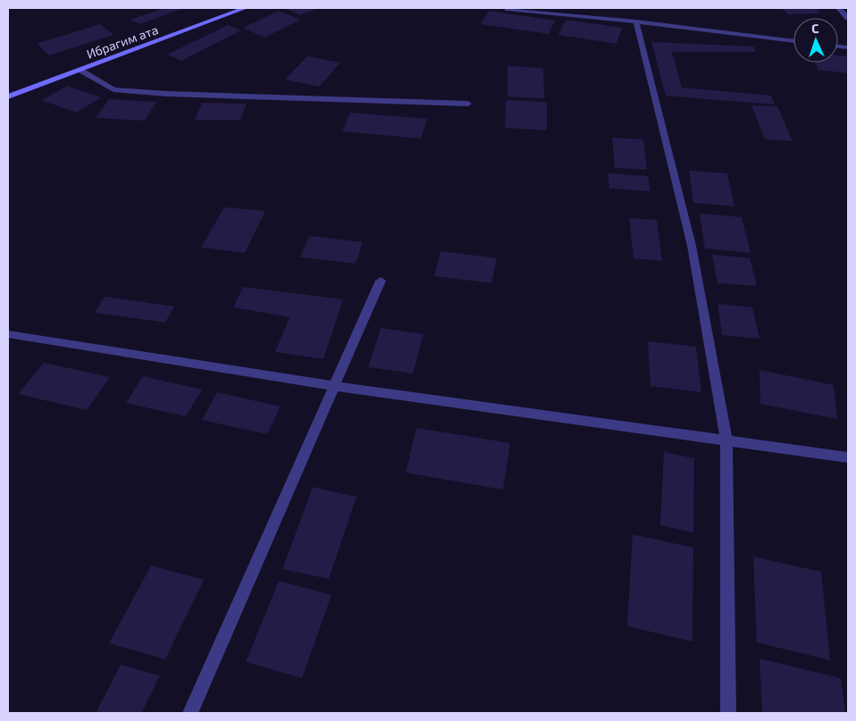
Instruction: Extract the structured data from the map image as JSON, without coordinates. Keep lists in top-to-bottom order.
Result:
{
  "streets": {
    "street": ["Ибрагим ата"]
  },
  "north": "top"
}
